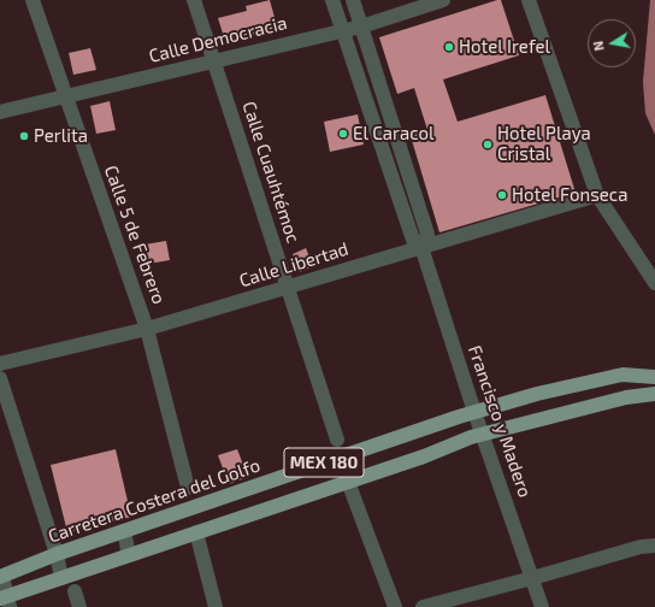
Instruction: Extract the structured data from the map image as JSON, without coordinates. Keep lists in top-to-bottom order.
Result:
{
  "streets": {
    "main road": ["MEX 180", "Carretera Costera del Golfo"],
    "street": [
      "Calle Democracia",
      "Calle Cuauhtémoc",
      "Calle 5 de Febrero",
      "Calle Libertad",
      "Francisco y Madero"
    ]
  },
  "crossings": [
    ["Calle Democracia", "Calle Cuauhtémoc"],
    ["Calle Democracia", "Calle 5 de Febrero"],
    ["Calle Democracia", "Francisco y Madero"],
    ["Calle Cuauhtémoc", "Calle Libertad"],
    ["Calle 5 de Febrero", "Calle Libertad"],
    ["Calle Libertad", "Francisco y Madero"],
    ["Francisco y Madero", "MEX 180"],
    ["Francisco y Madero", "Carretera Costera del Golfo"]
  ],
  "places": [
    "Hotel Irefel",
    "El Caracol",
    "Perlita",
    "Hotel Playa Cristal",
    "Hotel Fonseca"
  ],
  "north": "left"
}
